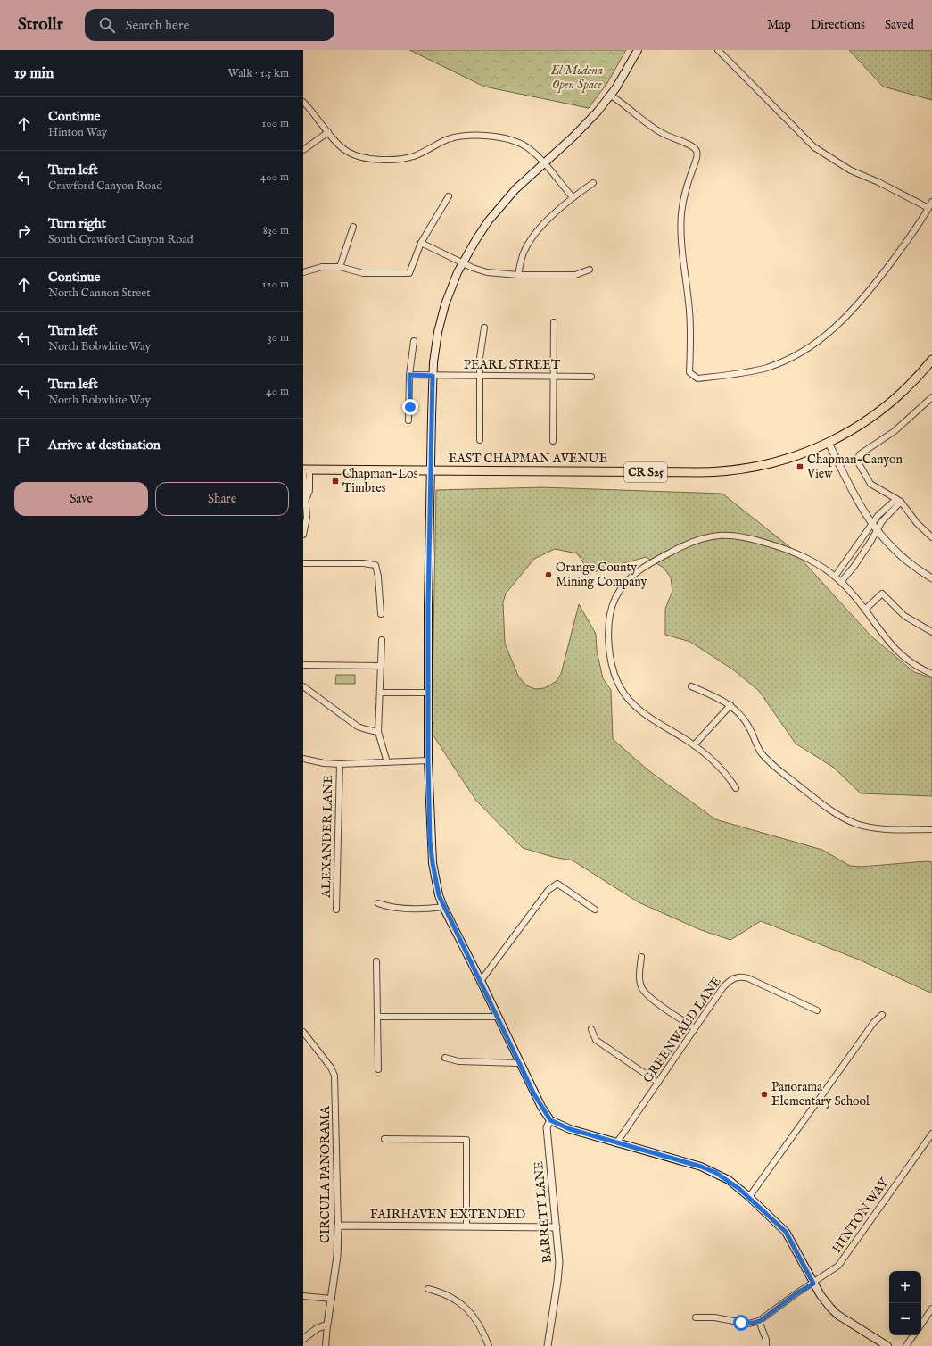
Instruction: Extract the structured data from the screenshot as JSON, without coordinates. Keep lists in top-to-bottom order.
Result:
{
  "streets": {
    "main road": ["EAST CHAPMAN AVENUE", "CR S25"],
    "street": [
      "PEARL STREET",
      "ALEXANDER LANE",
      "GREENWALD LANE",
      "CIRCULA PANORAMA",
      "BARRETT LANE",
      "FAIRHAVEN EXTENDED",
      "HINTON WAY"
    ]
  },
  "crossings": [
    ["CIRCULA PANORAMA", "FAIRHAVEN EXTENDED"],
    ["BARRETT LANE", "FAIRHAVEN EXTENDED"]
  ],
  "parks": ["El Modena Open Space"],
  "places": {
    "transit": ["Chapman-Canyon View", "Chapman-Los Timbres"],
    "other": ["Orange County Mining Company", "Panorama Elementary School"]
  },
  "page": {
    "header": "Strollr",
    "search": "Search here",
    "nav": ["Map", "Directions", "Saved"],
    "heading": ["19 min", "Walk · 1.5 km"],
    "list": [
      ["Continue", "Hinton Way", "100 m"],
      ["Turn left", "Crawford Canyon Road", "400 m"],
      ["Turn right", "South Crawford Canyon Road", "830 m"],
      ["Continue", "North Cannon Street", "120 m"],
      ["Turn left", "North Bobwhite Way", "30 m"],
      ["Turn left", "North Bobwhite Way", "40 m"],
      "Arrive at destination"
    ],
    "buttons": ["Save", "Share"],
    "map_buttons": ["+", "−"]
  }
}
